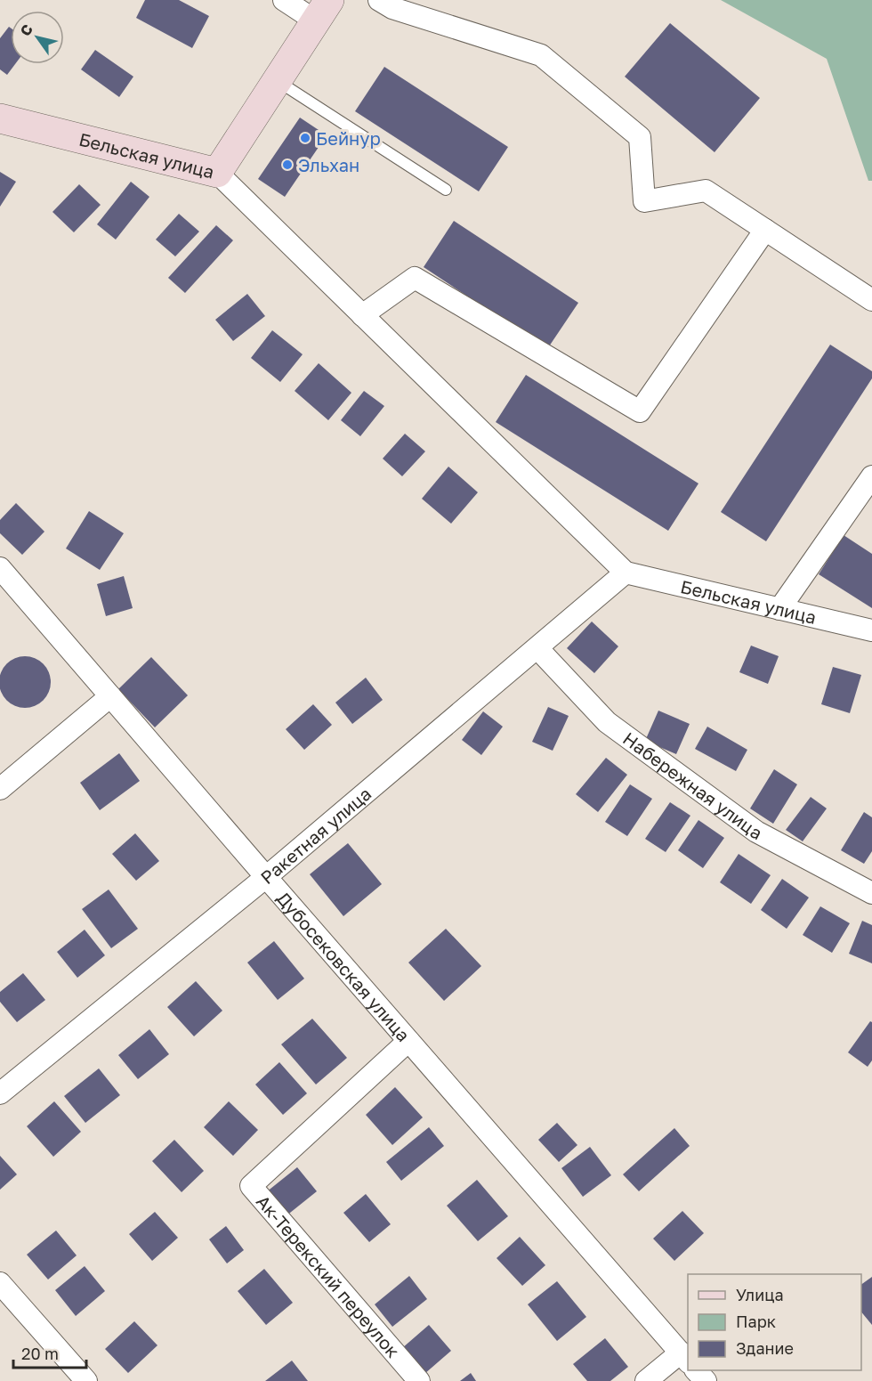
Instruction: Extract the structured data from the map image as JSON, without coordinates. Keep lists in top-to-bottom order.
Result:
{
  "streets": {
    "street": [
      "Бельская улица",
      "Набережная улица",
      "Ракетная улица",
      "Дубосековская улица",
      "Ак-Терекский переулок"
    ]
  },
  "crossings": [
    ["Бельская улица", "Ракетная улица"],
    ["Набережная улица", "Ракетная улица"],
    ["Ракетная улица", "Дубосековская улица"],
    ["Дубосековская улица", "Ак-Терекский переулок"]
  ],
  "places": ["Бейнур", "Эльхан"],
  "legend": ["Улица", "Парк", "Здание"],
  "scale_bar": "20 m",
  "north": "top left"
}
